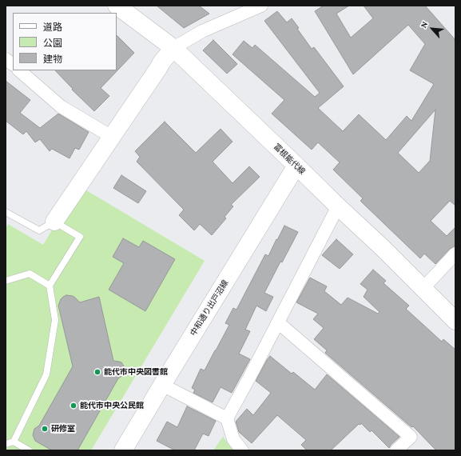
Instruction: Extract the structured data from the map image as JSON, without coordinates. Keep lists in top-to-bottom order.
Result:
{
  "streets": {
    "street": ["富根能代線", "中和通り出戸沼線"]
  },
  "crossings": [
    ["富根能代線", "中和通り出戸沼線"]
  ],
  "places": ["能代市中央図書館", "能代市中央公民館", "研修室"],
  "legend": ["道路", "公園", "建物"],
  "north": "top left"
}
